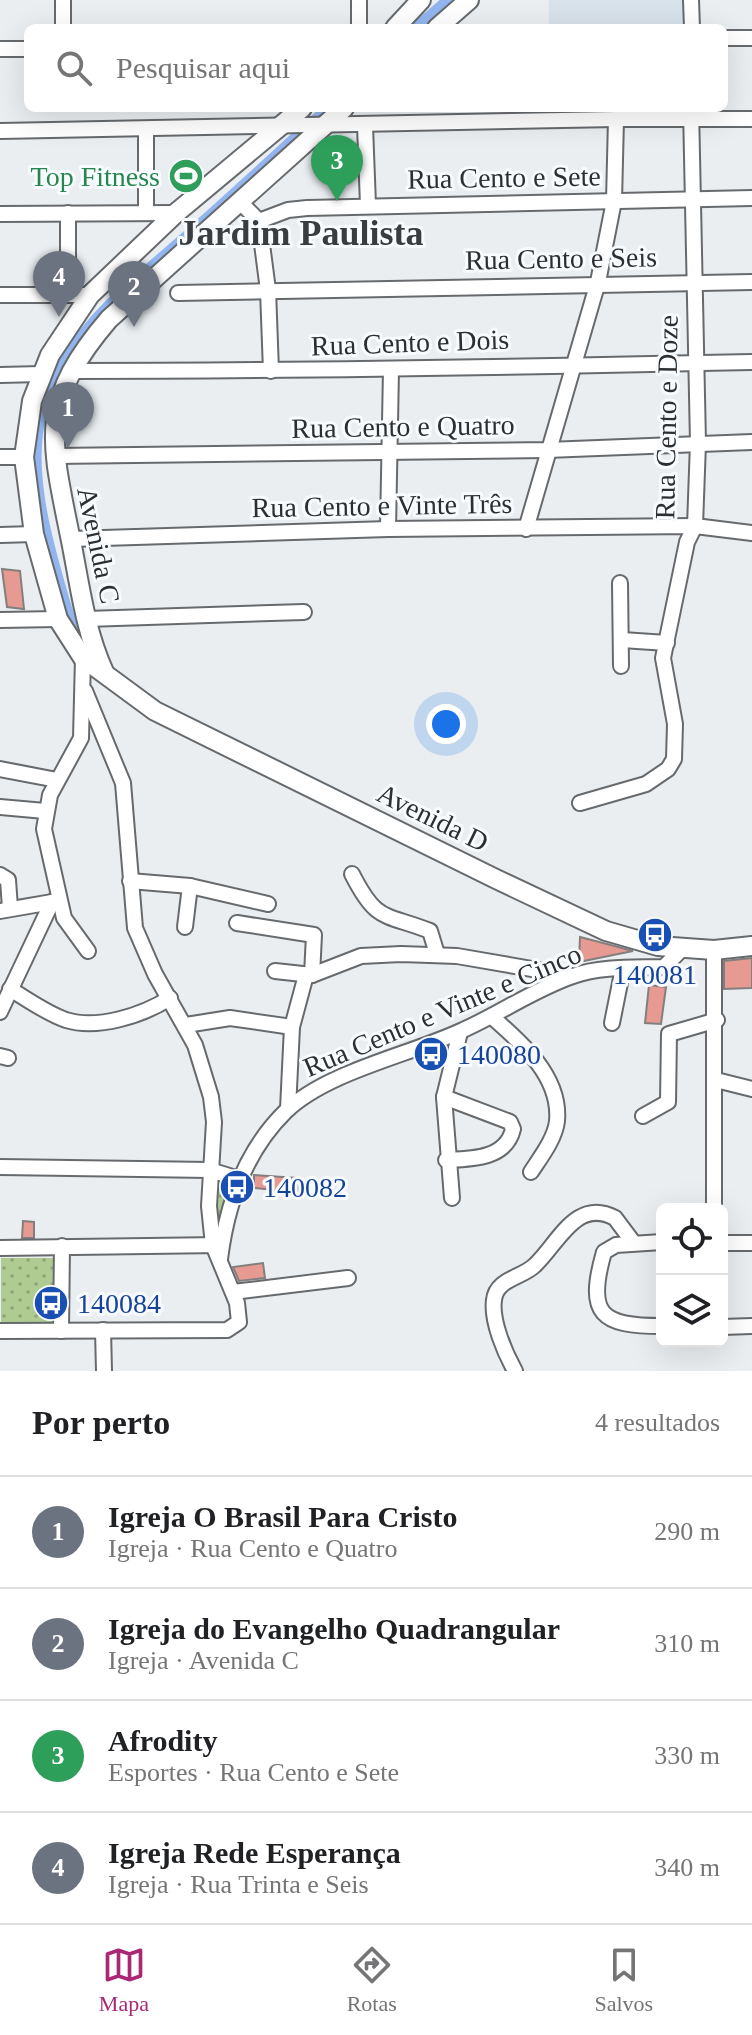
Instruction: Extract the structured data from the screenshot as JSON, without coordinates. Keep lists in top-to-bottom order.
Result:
{
  "streets": {
    "main road": ["Avenida C", "Avenida D"],
    "street": [
      "Rua Cento e Sete",
      "Rua Cento e Seis",
      "Rua Cento e Dois",
      "Rua Cento e Doze",
      "Rua Cento e Quatro",
      "Rua Cento e Vinte Três",
      "Rua Cento e Vinte e Cinco"
    ]
  },
  "crossings": [
    ["Rua Cento e Sete", "Rua Cento e Doze"],
    ["Rua Cento e Seis", "Rua Cento e Doze"],
    ["Rua Cento e Dois", "Rua Cento e Doze"],
    ["Rua Cento e Dois", "Avenida C"],
    ["Rua Cento e Doze", "Rua Cento e Quatro"],
    ["Rua Cento e Doze", "Rua Cento e Vinte Três"],
    ["Rua Cento e Quatro", "Avenida C"],
    ["Rua Cento e Vinte Três", "Avenida C"],
    ["Avenida C", "Avenida D"],
    ["Avenida D", "Rua Cento e Vinte e Cinco"]
  ],
  "districts": ["Jardim Paulista"],
  "places": {
    "sports": ["Top Fitness"],
    "bus stop": [
      "140081",
      "140080",
      "140082",
      "140084"
    ]
  },
  "page": {
    "search": "Pesquisar aqui",
    "pins": [
      "3",
      "4",
      "2",
      "1"
    ],
    "heading": ["Por perto", "4 resultados"],
    "list": [
      {
        "mark": "1",
        "name": "Igreja O Brasil Para Cristo",
        "note": "Igreja · Rua Cento e Quatro",
        "value": "290 m"
      },
      {
        "mark": "2",
        "name": "Igreja do Evangelho Quadrangular",
        "note": "Igreja · Avenida C",
        "value": "310 m"
      },
      {
        "mark": "3",
        "name": "Afrodity",
        "note": "Esportes · Rua Cento e Sete",
        "value": "330 m"
      },
      {
        "mark": "4",
        "name": "Igreja Rede Esperança",
        "note": "Igreja · Rua Trinta e Seis",
        "value": "340 m"
      }
    ],
    "nav": ["Mapa", "Rotas", "Salvos"]
  }
}
